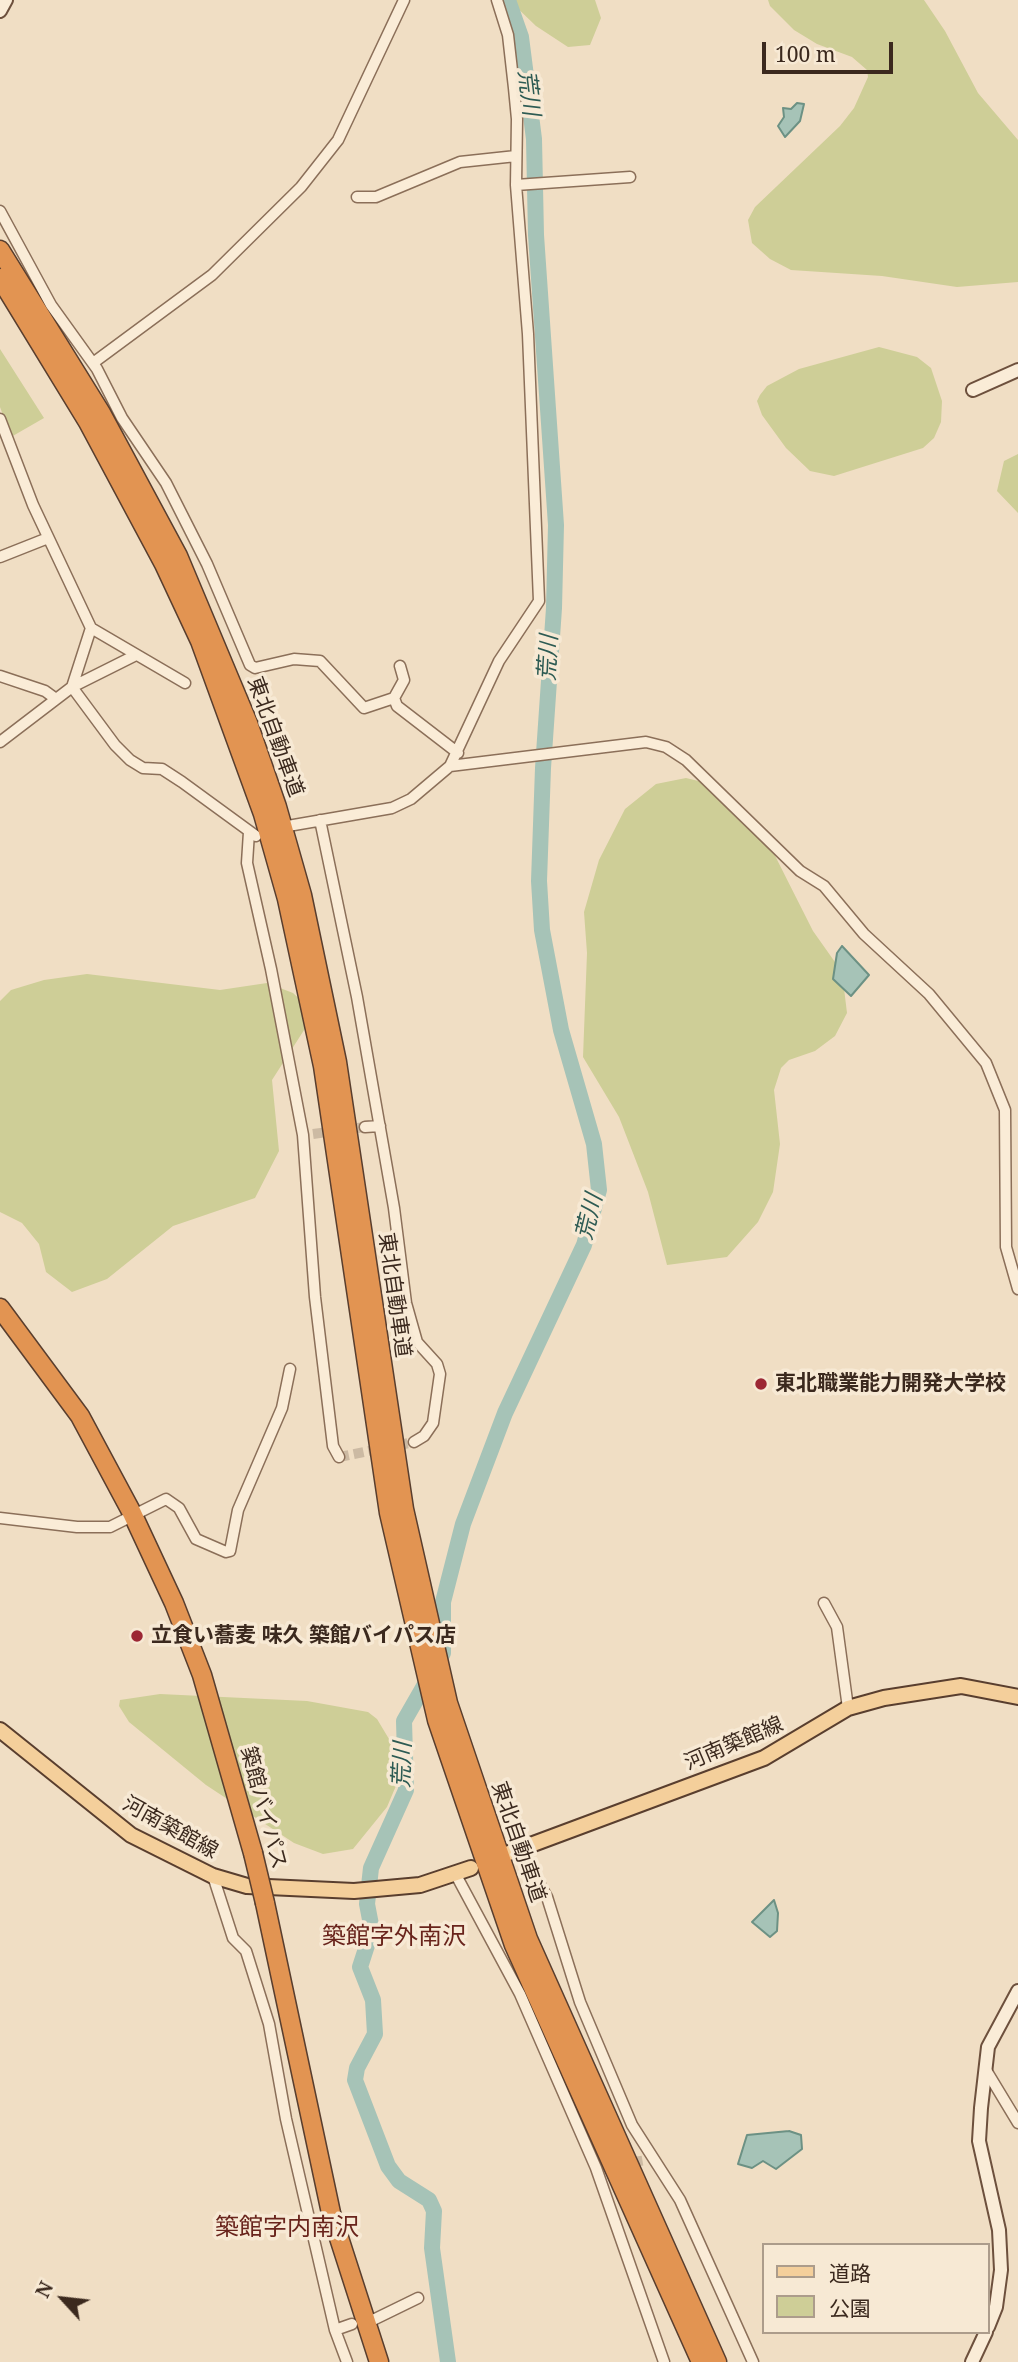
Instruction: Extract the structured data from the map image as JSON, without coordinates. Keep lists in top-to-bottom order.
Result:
{
  "streets": {
    "highway": ["東北自動車道", "築館バイパス"],
    "main road": ["河南築館線"]
  },
  "districts": ["築館字外南沢", "築館字内南沢"],
  "water": ["荒川"],
  "places": ["東北職業能力開発大学校", "立食い蕎麦 味久 築館バイパス店"],
  "legend": ["道路", "公園"],
  "scale_bar": "100 m",
  "north": "top left"
}
